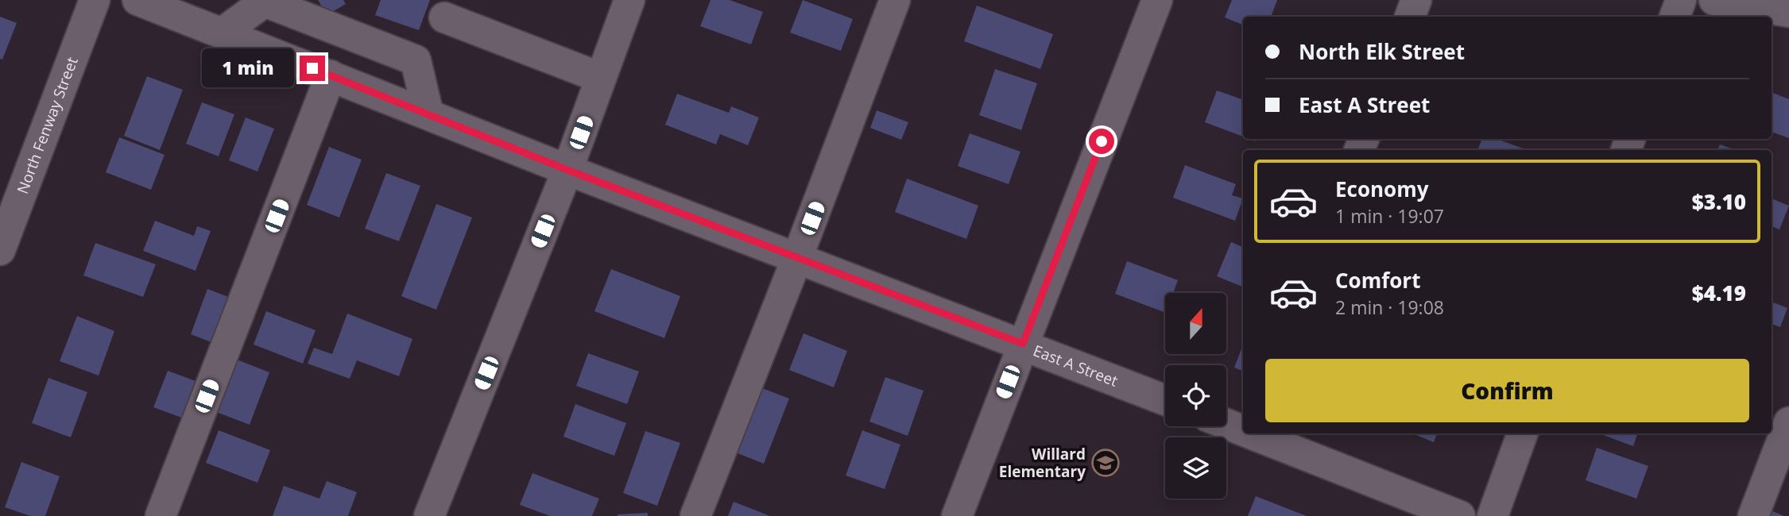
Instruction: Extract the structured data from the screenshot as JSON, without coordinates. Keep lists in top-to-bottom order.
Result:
{
  "streets": {
    "street": ["North Fenway Street", "East A Street"]
  },
  "places": {
    "school or university": ["Willard Elementary"]
  },
  "north": "top",
  "page": {
    "banner": ["North Elk Street", "East A Street"],
    "bubble": "1 min",
    "list": [
      {
        "name": "Economy",
        "note": "1 min · 19:07",
        "value": "$3.10"
      },
      {
        "name": "Comfort",
        "note": "2 min · 19:08",
        "value": "$4.19"
      }
    ],
    "buttons": "Confirm"
  }
}
